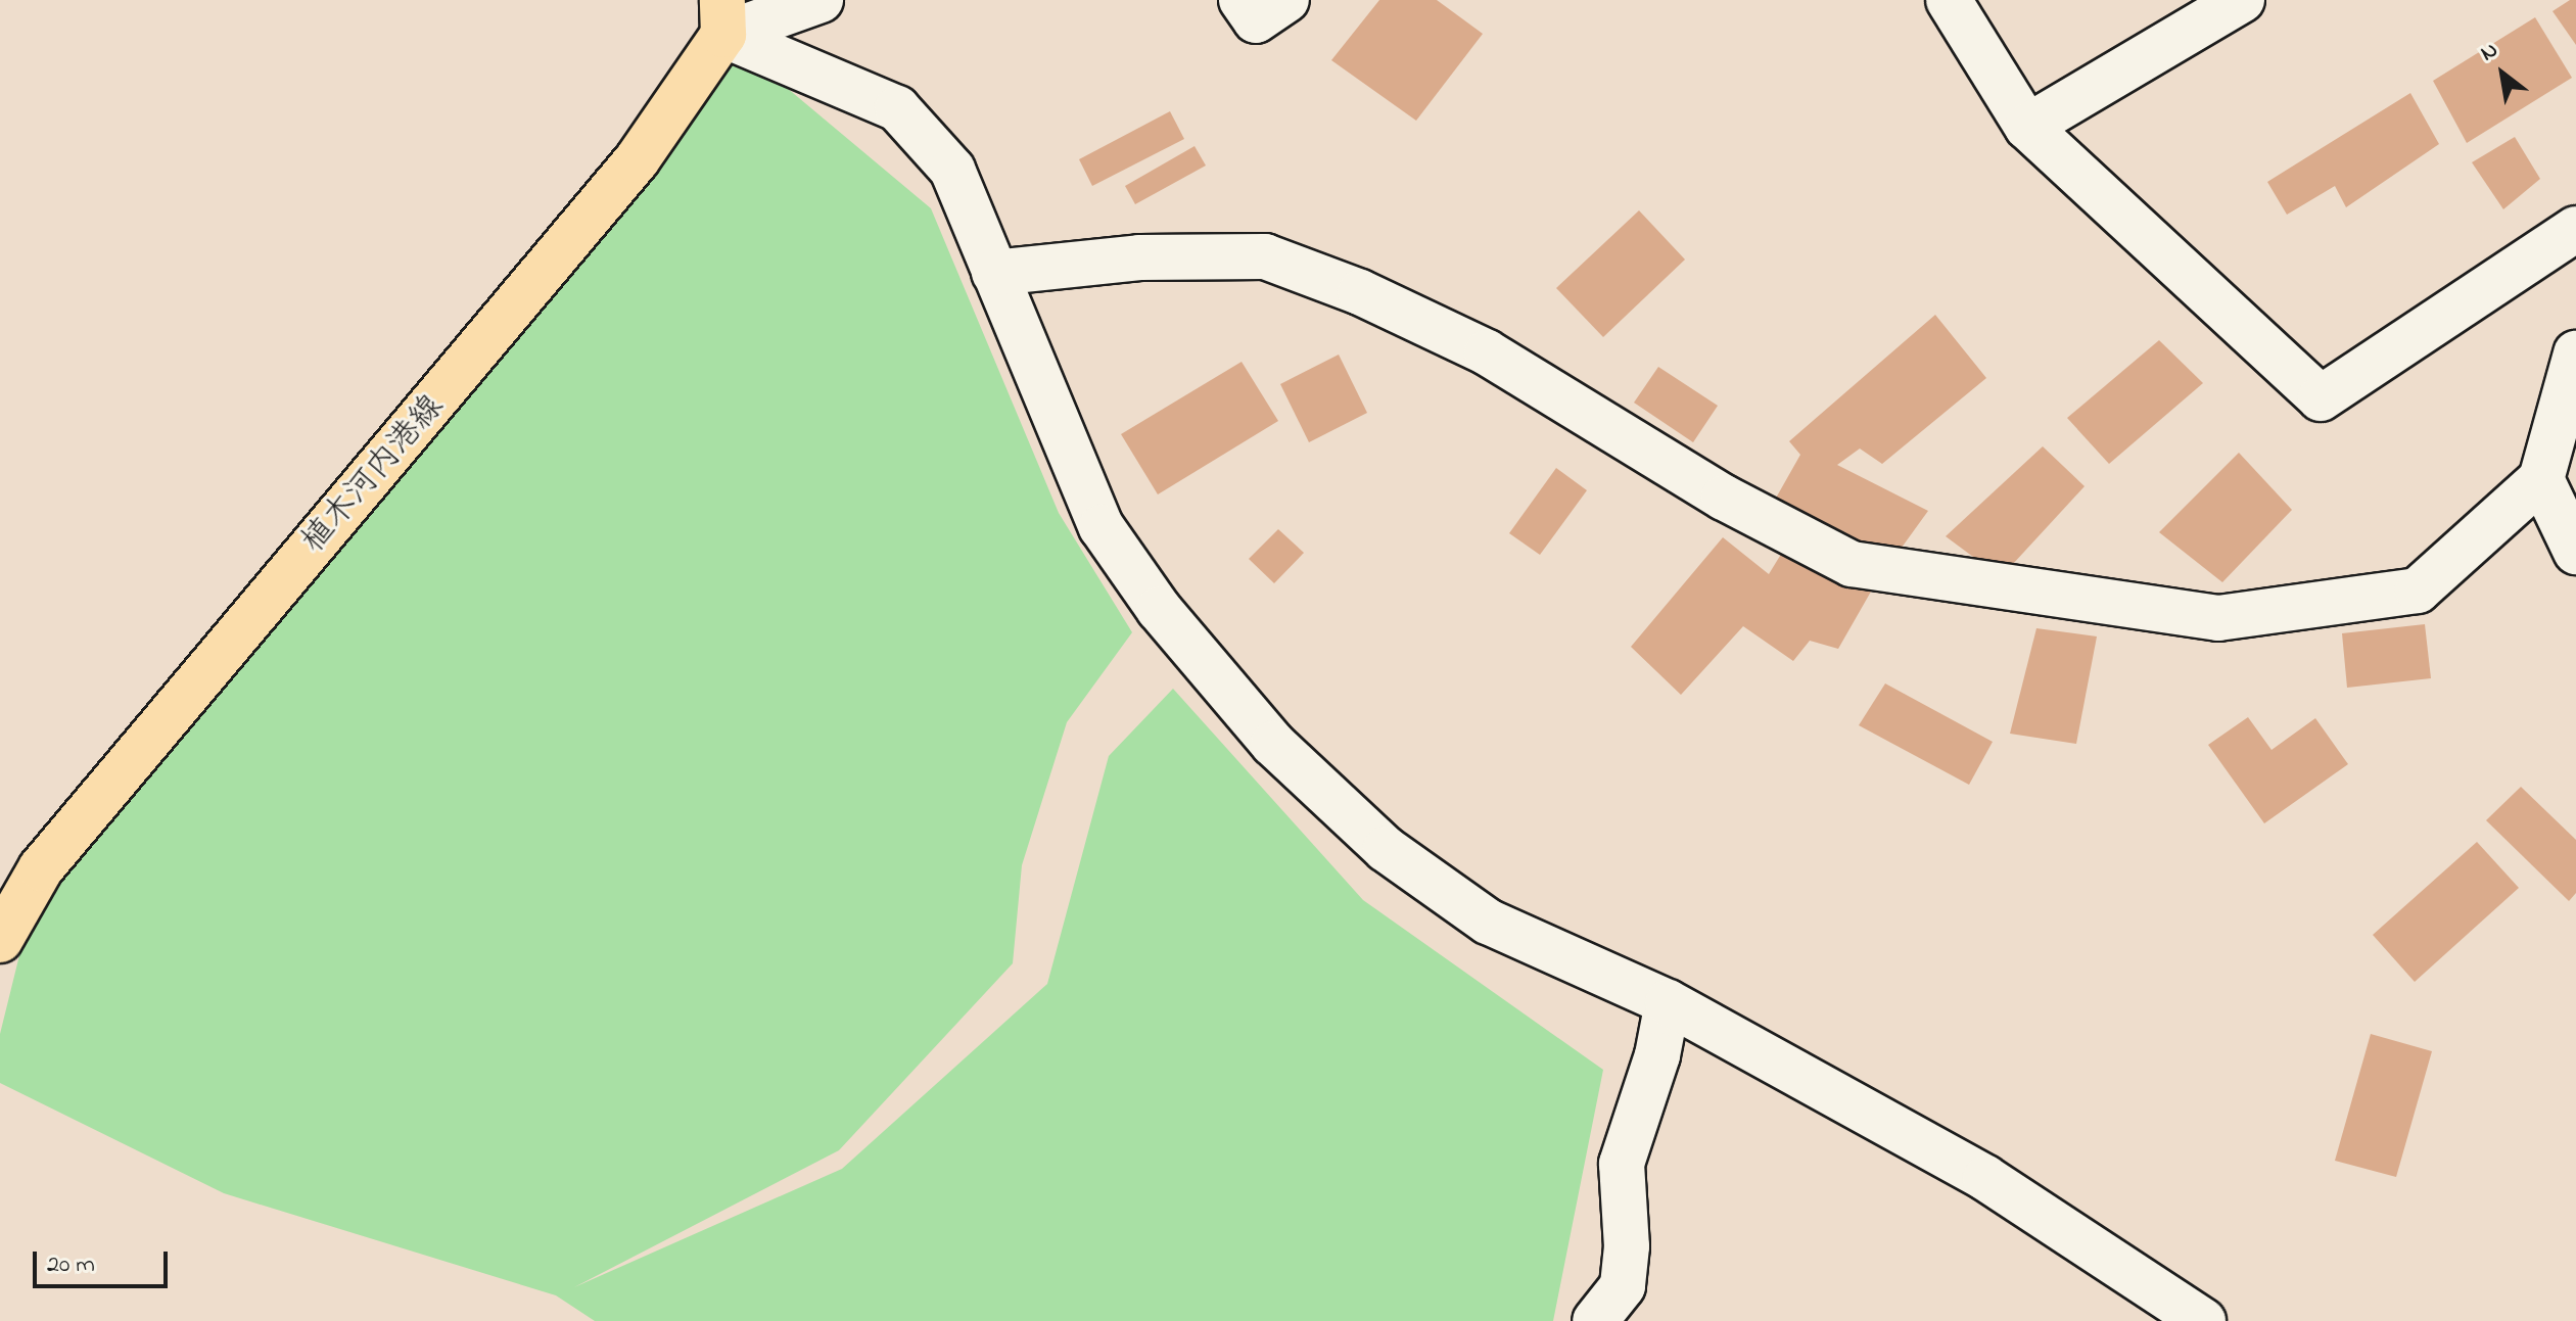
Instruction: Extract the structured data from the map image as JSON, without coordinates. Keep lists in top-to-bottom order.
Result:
{
  "streets": {
    "main road": ["植木河内港線"]
  },
  "scale_bar": "20 m",
  "north": "top left"
}
